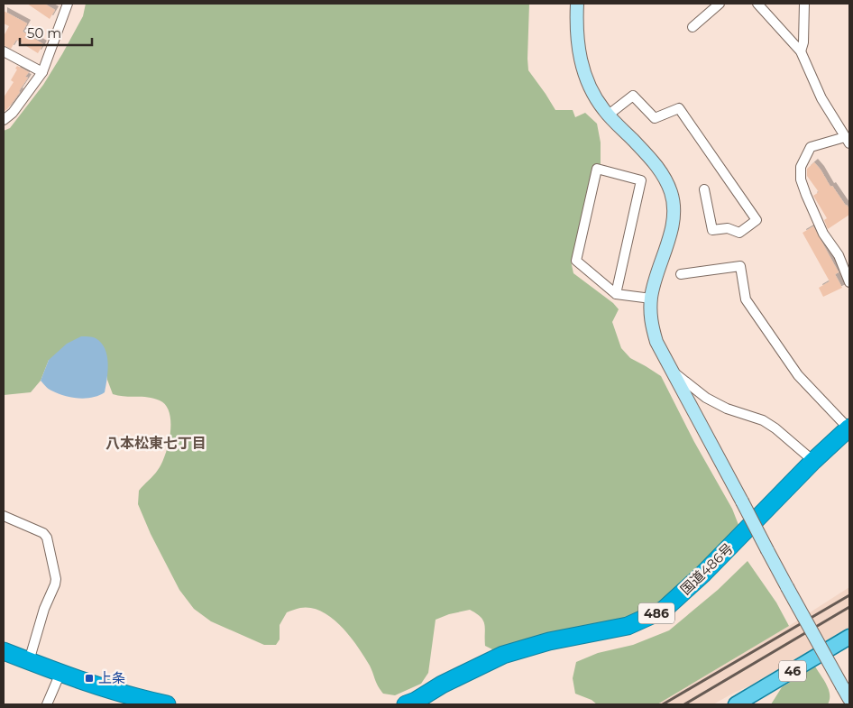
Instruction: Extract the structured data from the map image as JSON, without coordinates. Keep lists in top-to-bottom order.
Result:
{
  "streets": {
    "highway": ["国道486号", "486"],
    "main road": ["46"]
  },
  "districts": ["八本松東七丁目"],
  "places": {
    "transit": ["上条"]
  },
  "scale_bar": "50 m"
}
